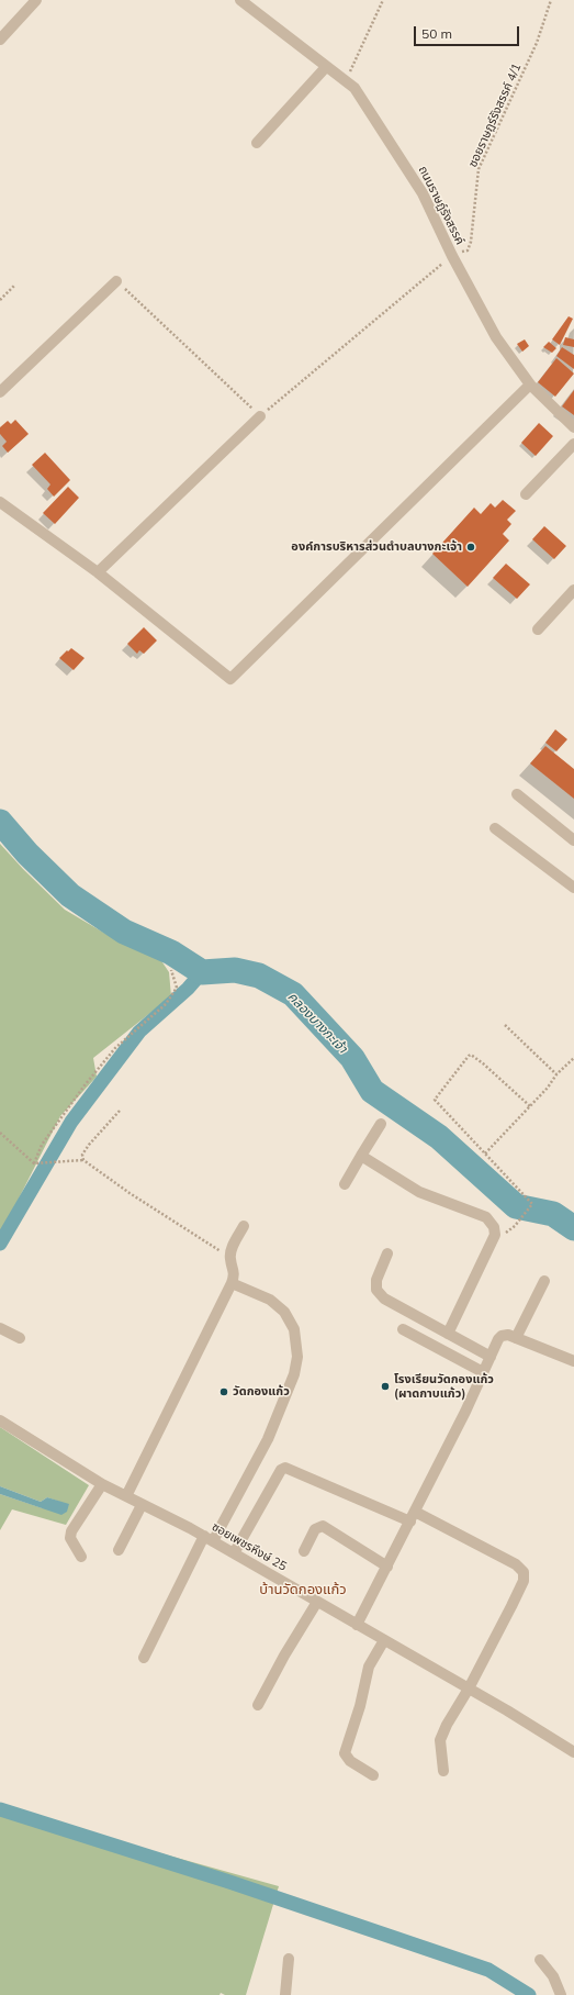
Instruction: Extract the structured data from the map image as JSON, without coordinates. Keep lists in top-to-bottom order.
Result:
{
  "streets": {
    "street": ["ถนนราษฎ์รังสรรค์", "ซอยเพชรหึงษ์ 25"],
    "path": ["ซอยราษฎร์รังสรรค์ 4/1"]
  },
  "crossings": [
    ["ซอยราษฎร์รังสรรค์ 4/1", "ถนนราษฎ์รังสรรค์"]
  ],
  "districts": ["บ้านวัดกองแก้ว"],
  "water": ["คลองบางกะเจ้า"],
  "places": ["องค์การบริหารส่วนตำบลบางกะเจ้า", "โรงเรียนวัดกองแก้ว (ผาดกาบแก้ว)", "วัดกองแก้ว"],
  "scale_bar": "50 m"
}
